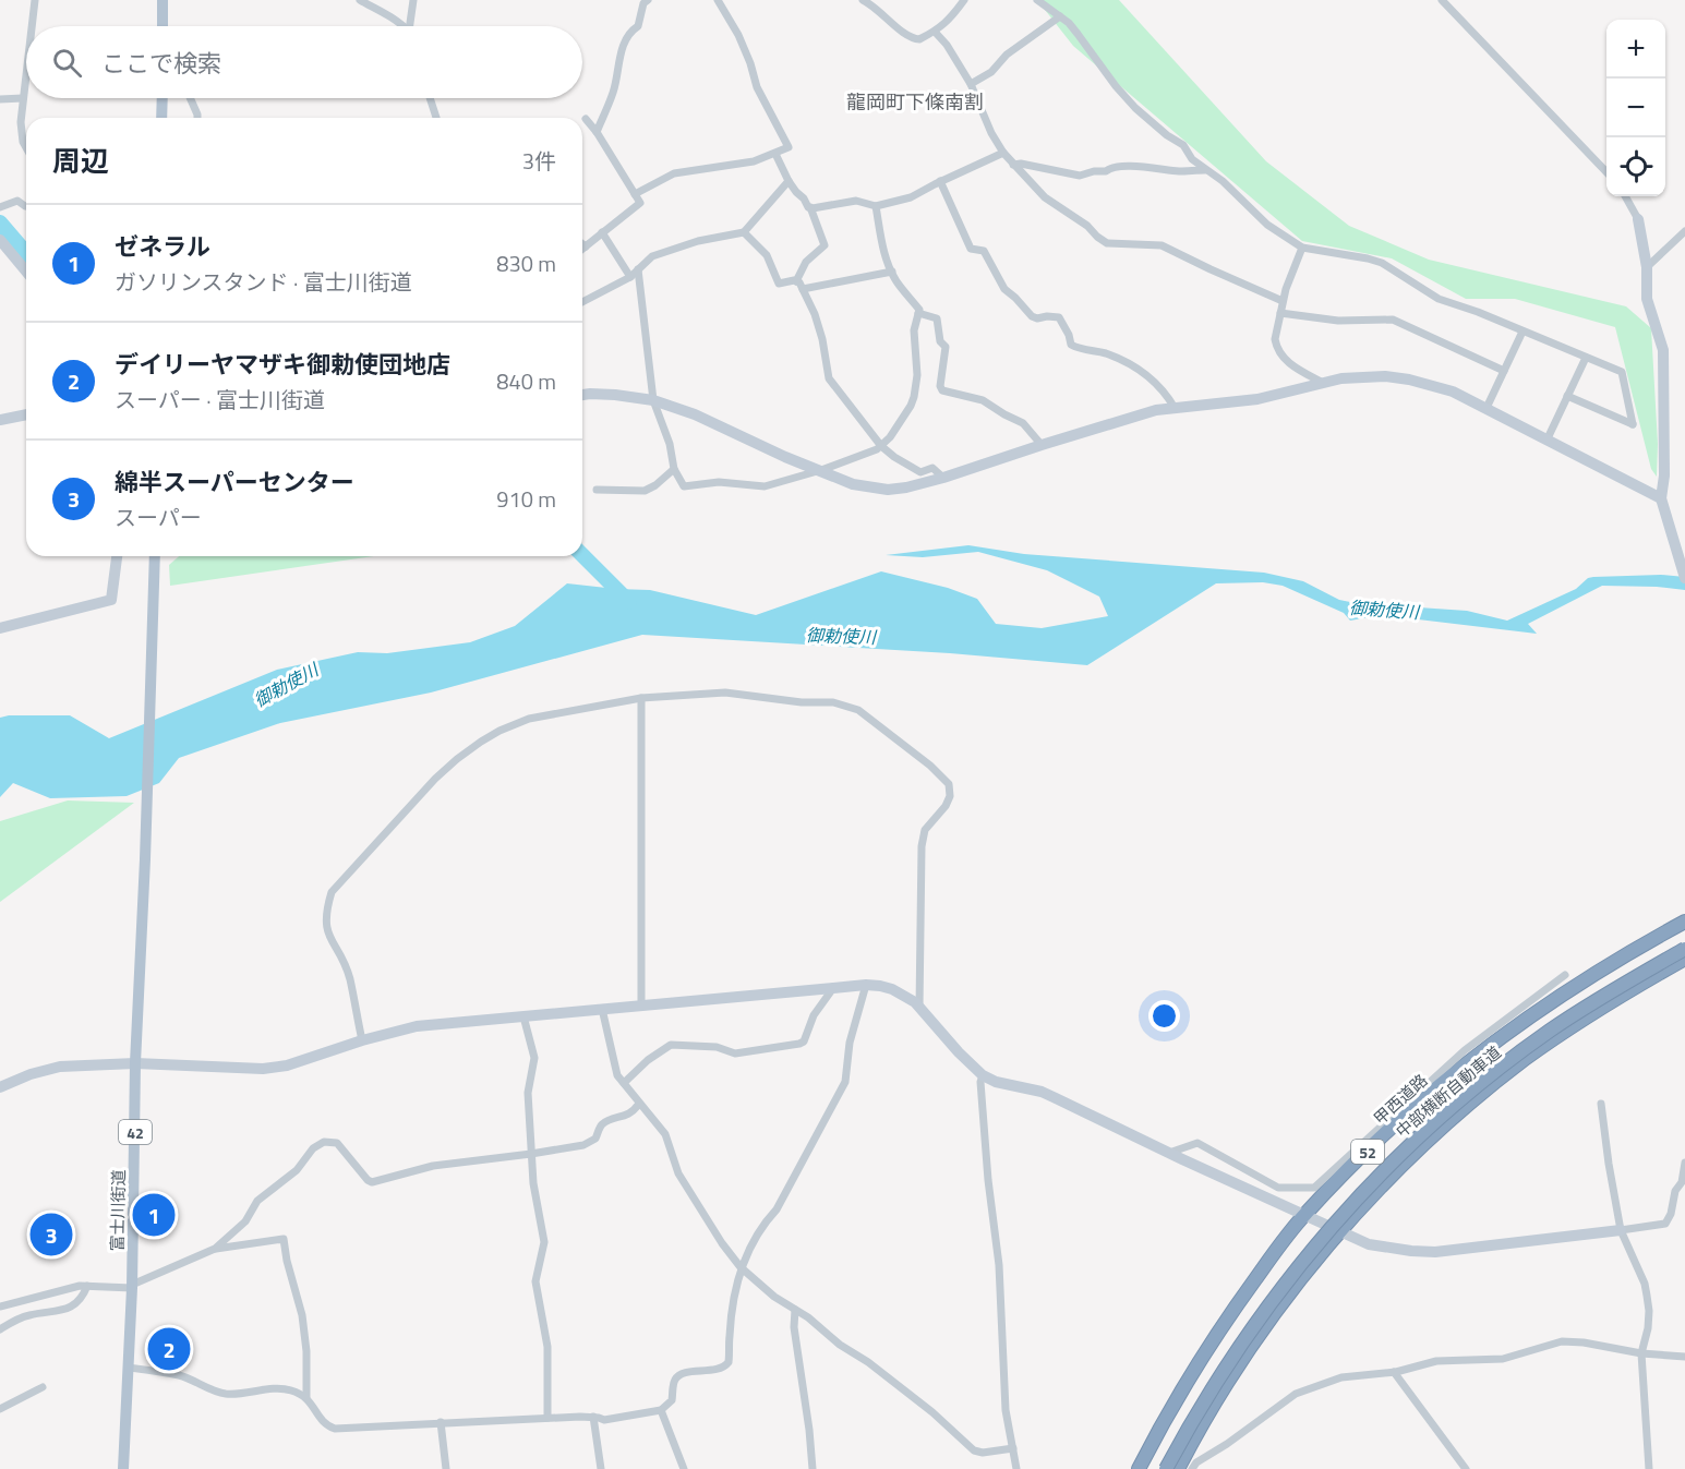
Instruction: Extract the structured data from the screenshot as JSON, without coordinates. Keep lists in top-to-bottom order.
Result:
{
  "streets": {
    "highway": ["中部横断自動車道", "甲西道路", "52"],
    "main road": ["42", "富士川街道"]
  },
  "districts": ["龍岡町下條南割"],
  "water": ["御勅使川"],
  "page": {
    "map_buttons": ["+", "−"],
    "search": "ここで検索",
    "heading": ["周辺", "3件"],
    "list": [
      {
        "mark": "1",
        "name": "ゼネラル",
        "note": "ガソリンスタンド · 富士川街道",
        "value": "830 m"
      },
      {
        "mark": "2",
        "name": "デイリーヤマザキ御勅使団地店",
        "note": "スーパー · 富士川街道",
        "value": "840 m"
      },
      {
        "mark": "3",
        "name": "綿半スーパーセンター",
        "note": "スーパー",
        "value": "910 m"
      }
    ],
    "pins": ["1", "3", "2"]
  }
}
